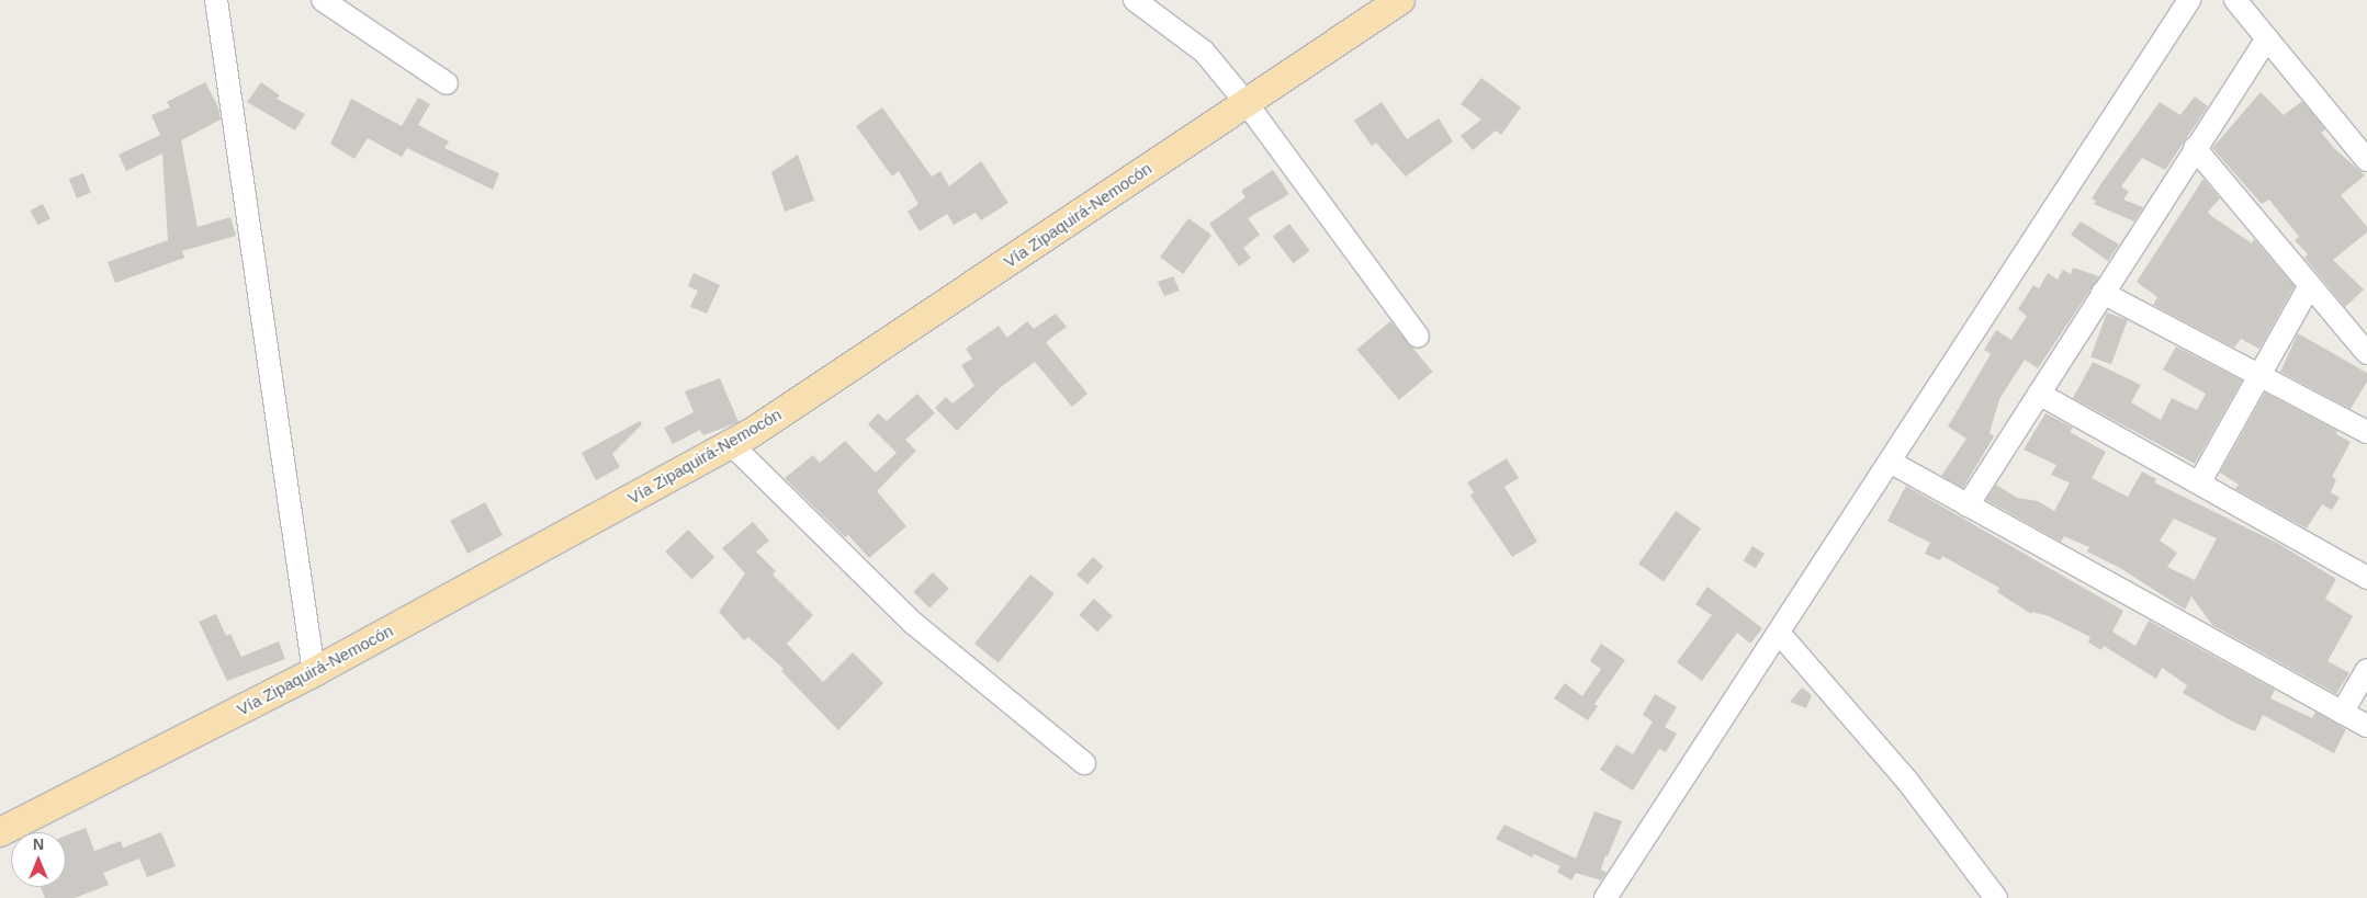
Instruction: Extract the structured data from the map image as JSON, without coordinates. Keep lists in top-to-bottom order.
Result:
{
  "streets": {
    "main road": ["Vía Zipaquirá-Nemocón"]
  },
  "north": "top"
}
